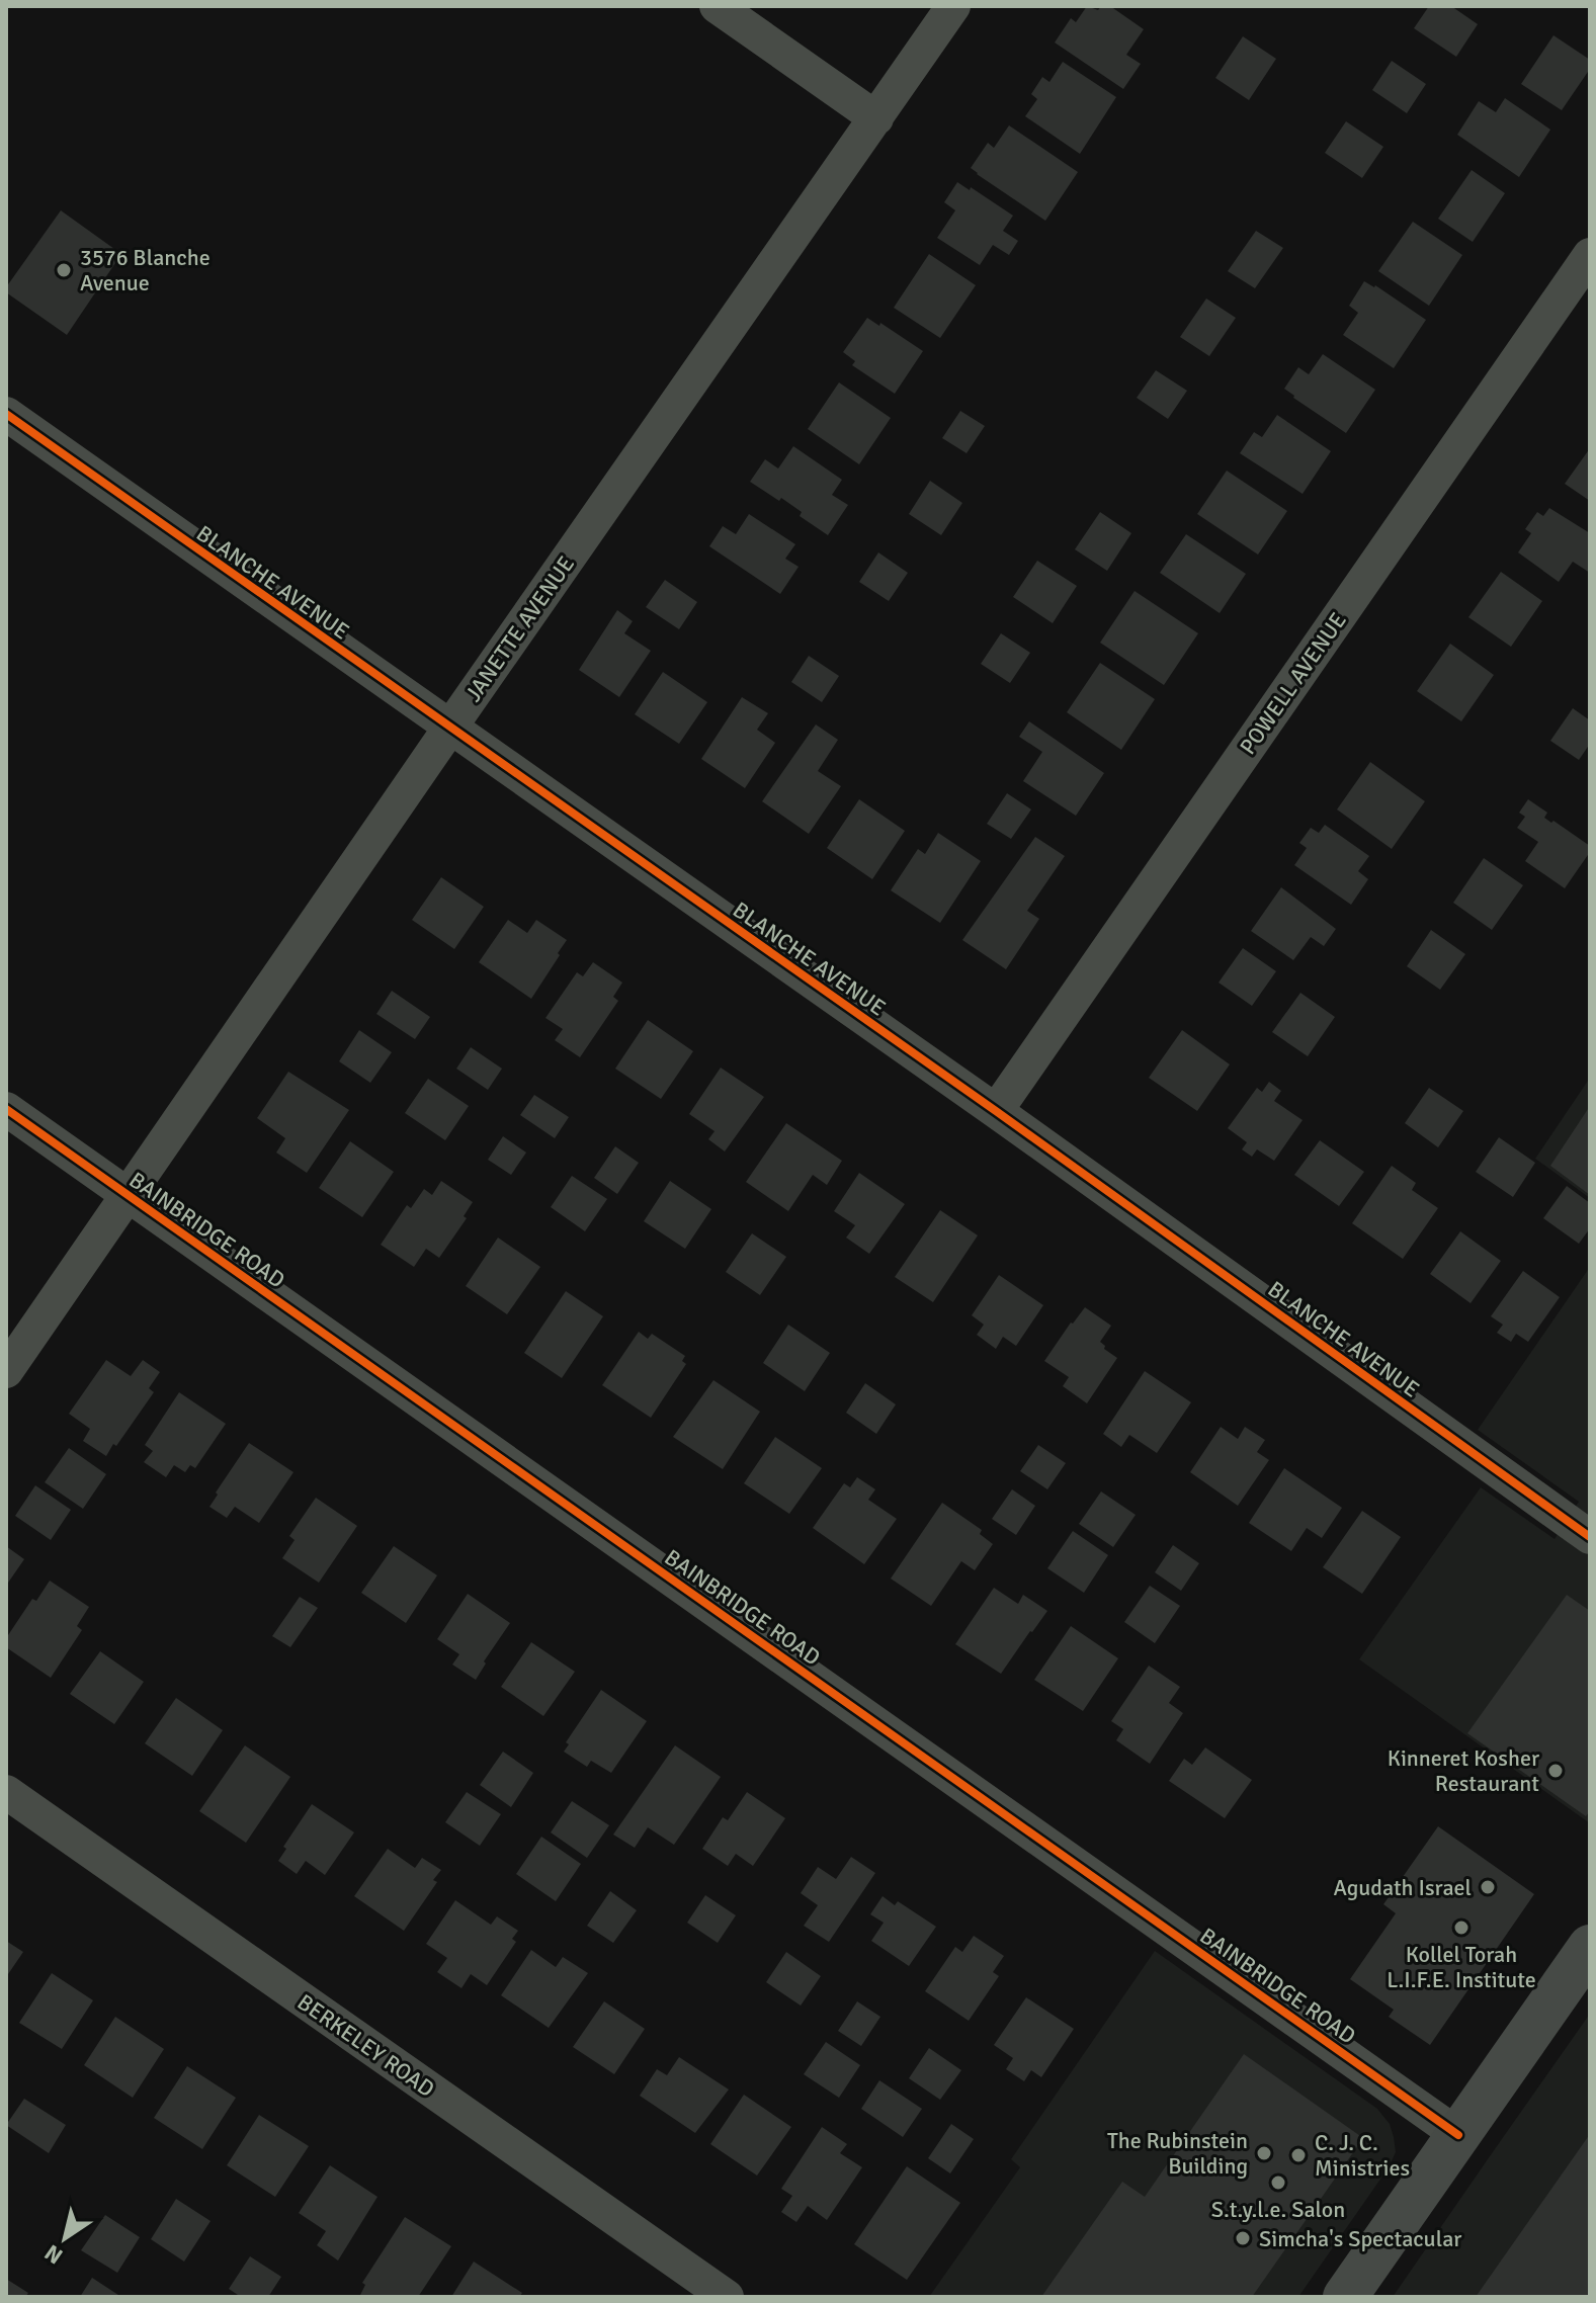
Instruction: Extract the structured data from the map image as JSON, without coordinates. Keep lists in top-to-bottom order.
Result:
{
  "streets": {
    "street": [
      "BLANCHE AVENUE",
      "JANETTE AVENUE",
      "POWELL AVENUE",
      "BAINBRIDGE ROAD",
      "BERKELEY ROAD"
    ]
  },
  "crossings": [
    ["BLANCHE AVENUE", "JANETTE AVENUE"],
    ["BLANCHE AVENUE", "POWELL AVENUE"],
    ["JANETTE AVENUE", "BAINBRIDGE ROAD"]
  ],
  "places": [
    "3576 Blanche Avenue",
    "Kinneret Kosher Restaurant",
    "Agudath Israel",
    "Kollel Torah L.I.F.E. Institute",
    "The Rubinstein Building",
    "C. J. C. Ministries",
    "S.t.y.l.e. Salon",
    "Simcha's Spectacular"
  ],
  "north": "bottom left"
}
